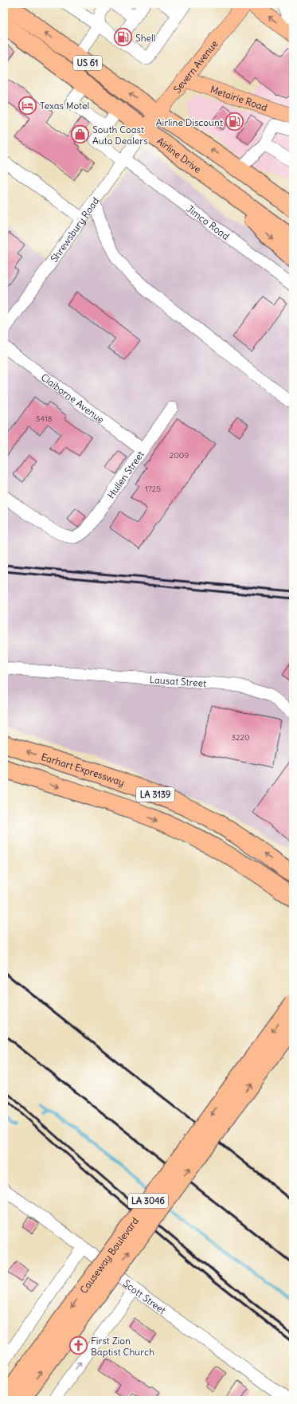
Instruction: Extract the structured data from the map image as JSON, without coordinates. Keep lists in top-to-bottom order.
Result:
{
  "streets": {
    "highway": [
      "US 61",
      "Airline Drive",
      "Earhart Expressway",
      "LA 3139",
      "LA 3046",
      "Causeway Boulevard"
    ],
    "main road": ["Severn Avenue", "Metairie Road"],
    "street": [
      "Jimco Road",
      "Shrewsbury Road",
      "Claiborne Avenue",
      "Hullen Street",
      "Lausat Street",
      "Scott Street"
    ]
  },
  "crossings": [
    ["US 61", "Severn Avenue"],
    ["Severn Avenue", "Metairie Road"],
    ["Severn Avenue", "Airline Drive"],
    ["Severn Avenue", "Shrewsbury Road"],
    ["Airline Drive", "Shrewsbury Road"],
    ["Jimco Road", "Shrewsbury Road"],
    ["Claiborne Avenue", "Hullen Street"]
  ],
  "places": {
    "fuel station": ["Shell", "Airline Discount"],
    "hotel": ["Texas Motel"],
    "shop": ["South Coast Auto Dealers"],
    "church": ["First Zion Baptist Church"]
  },
  "house_numbers": [
    "3418",
    "2009",
    "1725",
    "3220"
  ]
}
